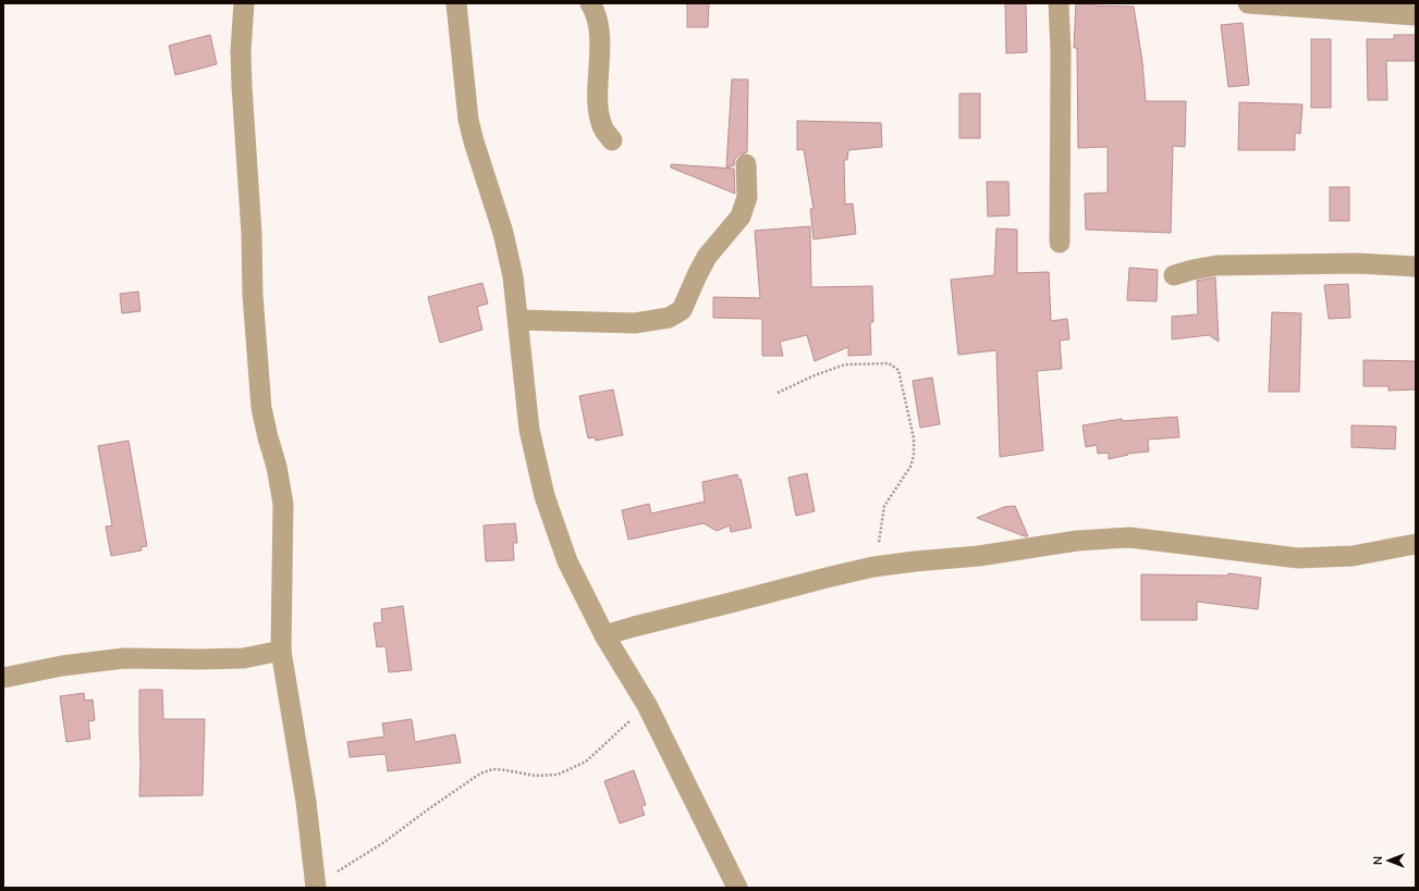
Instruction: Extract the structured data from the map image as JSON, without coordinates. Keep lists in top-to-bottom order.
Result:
{
  "north": "left"
}
